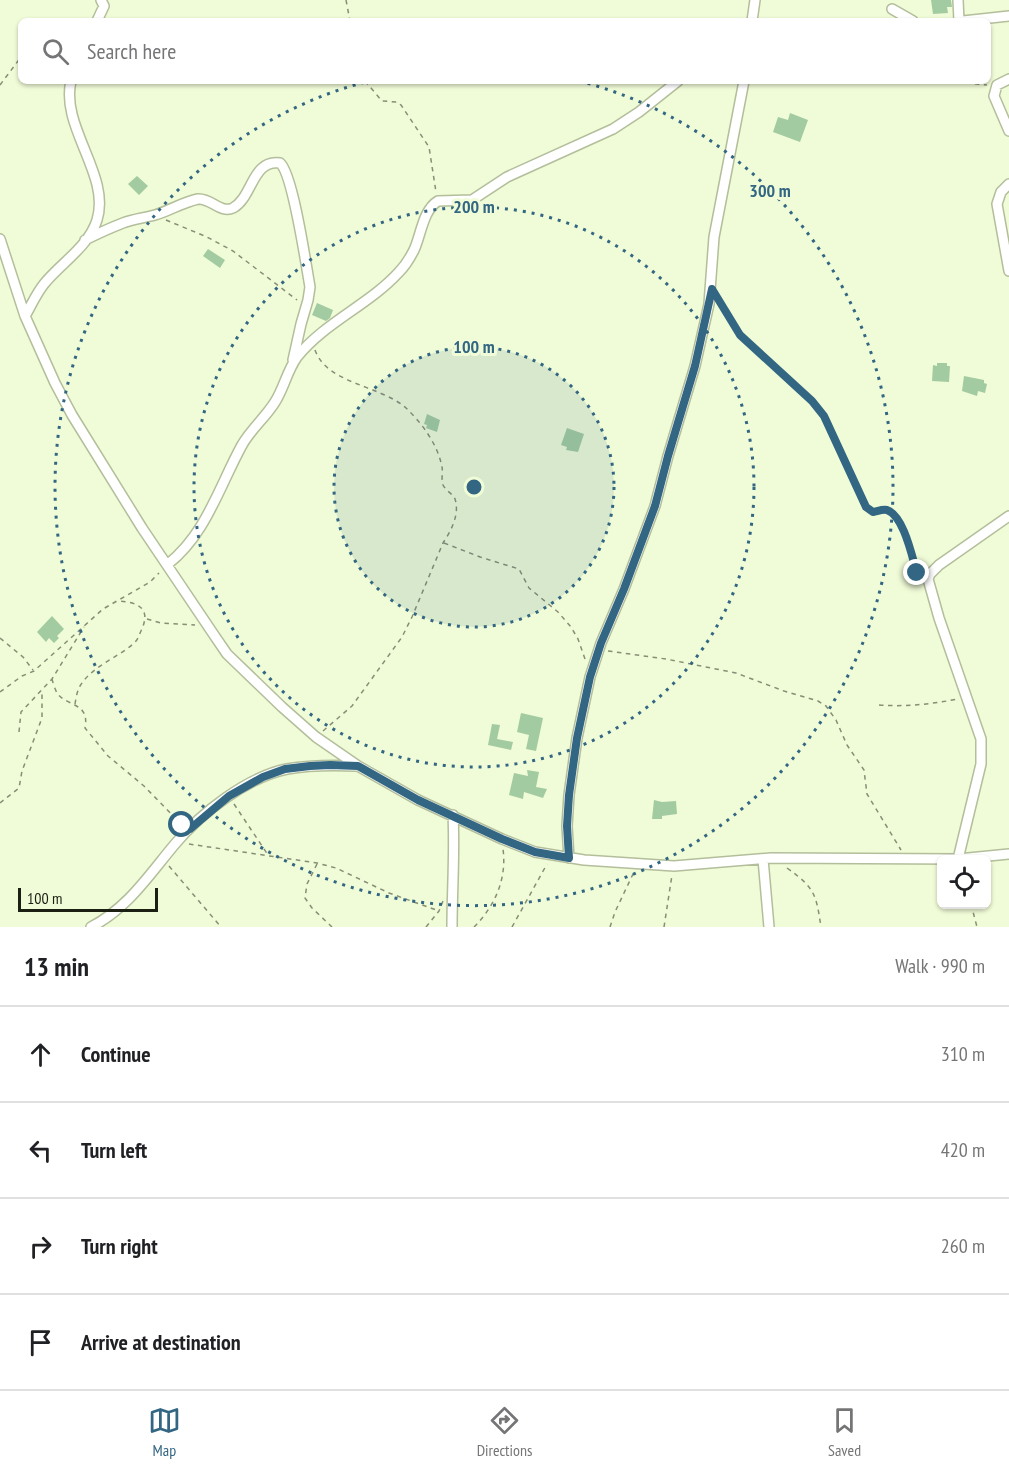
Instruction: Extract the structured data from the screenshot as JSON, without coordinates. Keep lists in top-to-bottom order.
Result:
{
  "scale_bar": "100 m",
  "page": {
    "search": "Search here",
    "scale": "100 m",
    "heading": ["13 min", "Walk · 990 m"],
    "list": [
      ["Continue", "310 m"],
      ["Turn left", "420 m"],
      ["Turn right", "260 m"],
      "Arrive at destination"
    ],
    "nav": ["Map", "Directions", "Saved"]
  },
  "rings": ["300 m", "200 m", "100 m"]
}
